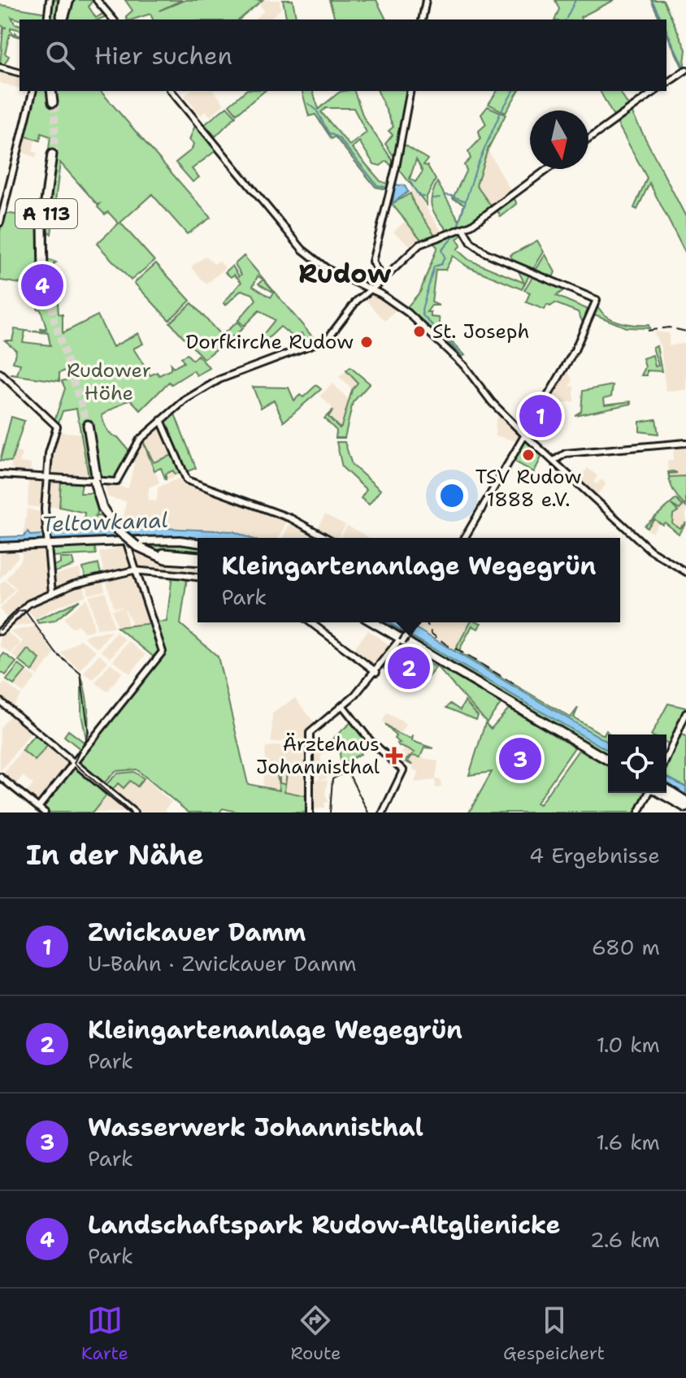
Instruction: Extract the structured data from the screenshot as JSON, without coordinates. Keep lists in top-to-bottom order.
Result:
{
  "streets": {
    "highway": ["A 113"]
  },
  "districts": ["Rudow"],
  "water": ["Teltowkanal"],
  "parks": ["Rudower Höhe"],
  "places": {
    "other": ["St. Joseph", "Dorfkirche Rudow", "TSV Rudow 1888 e.V."],
    "health": ["Ärztehaus Johannisthal"]
  },
  "north": "bottom",
  "page": {
    "search": "Hier suchen",
    "pins": [
      "4",
      "1",
      "2",
      "3"
    ],
    "popup": ["Kleingartenanlage Wegegrün", "Park"],
    "heading": ["In der Nähe", "4 Ergebnisse"],
    "list": [
      {
        "mark": "1",
        "name": "Zwickauer Damm",
        "note": "U-Bahn · Zwickauer Damm",
        "value": "680 m"
      },
      {
        "mark": "2",
        "name": "Kleingartenanlage Wegegrün",
        "note": "Park",
        "value": "1.0 km"
      },
      {
        "mark": "3",
        "name": "Wasserwerk Johannisthal",
        "note": "Park",
        "value": "1.6 km"
      },
      {
        "mark": "4",
        "name": "Landschaftspark Rudow-Altglienicke",
        "note": "Park",
        "value": "2.6 km"
      }
    ],
    "nav": ["Karte", "Route", "Gespeichert"]
  }
}
